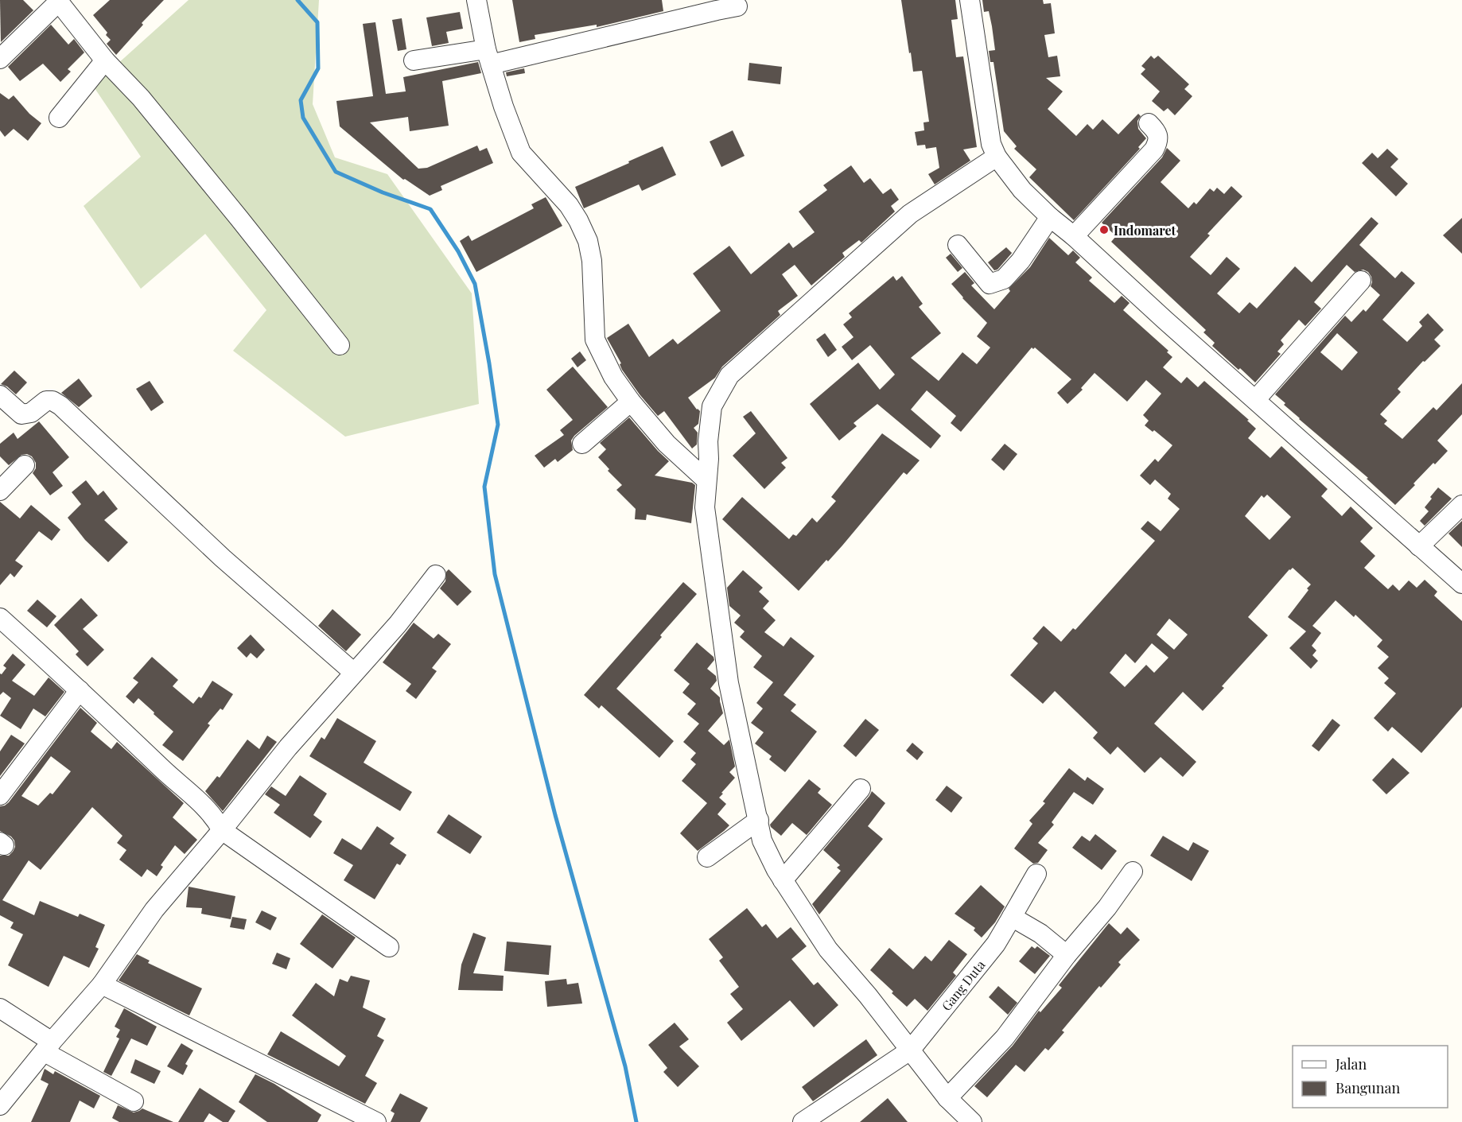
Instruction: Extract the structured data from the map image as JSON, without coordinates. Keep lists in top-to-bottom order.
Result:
{
  "streets": {
    "street": ["Gang Duta"]
  },
  "places": ["Indomaret"],
  "legend": ["Jalan", "Bangunan"]
}
